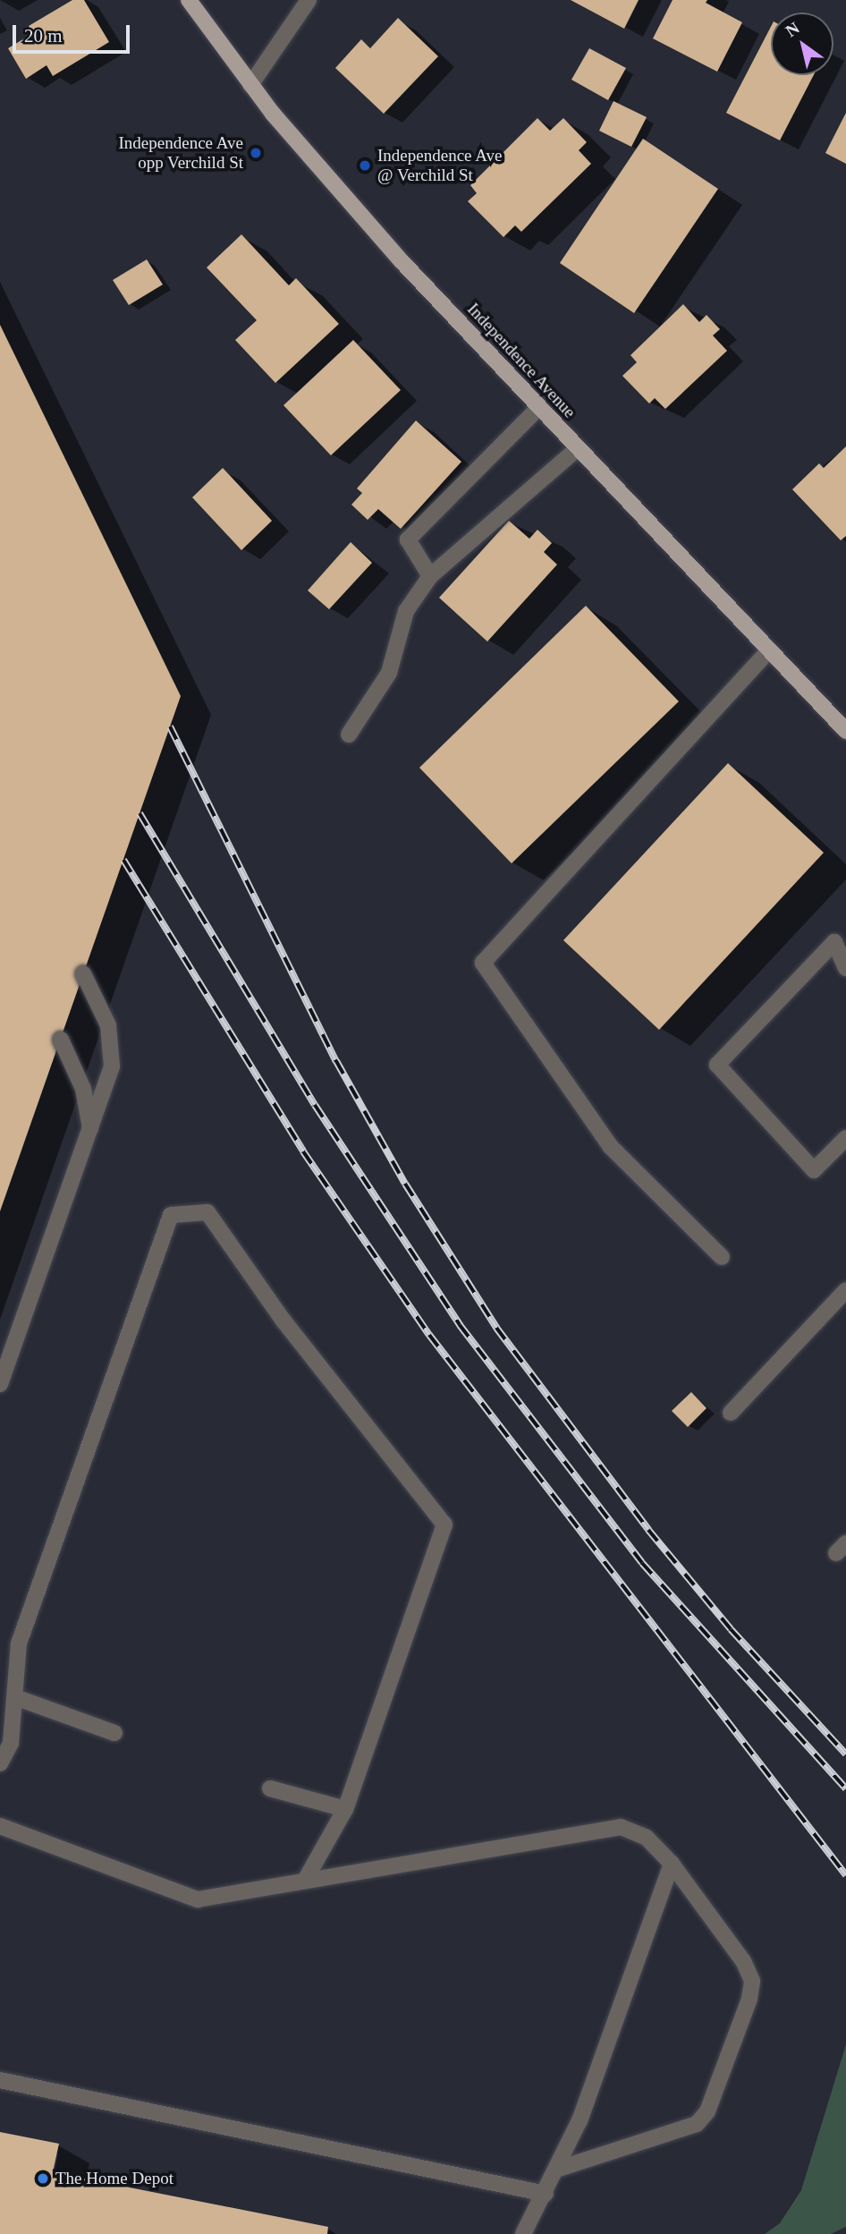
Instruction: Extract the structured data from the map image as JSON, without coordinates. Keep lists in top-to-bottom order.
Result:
{
  "streets": {
    "main road": ["Independence Avenue"]
  },
  "places": ["Independence Ave opp Verchild St", "Independence Ave @ Verchild St", "The Home Depot"],
  "scale_bar": "20 m",
  "north": "top left"
}
